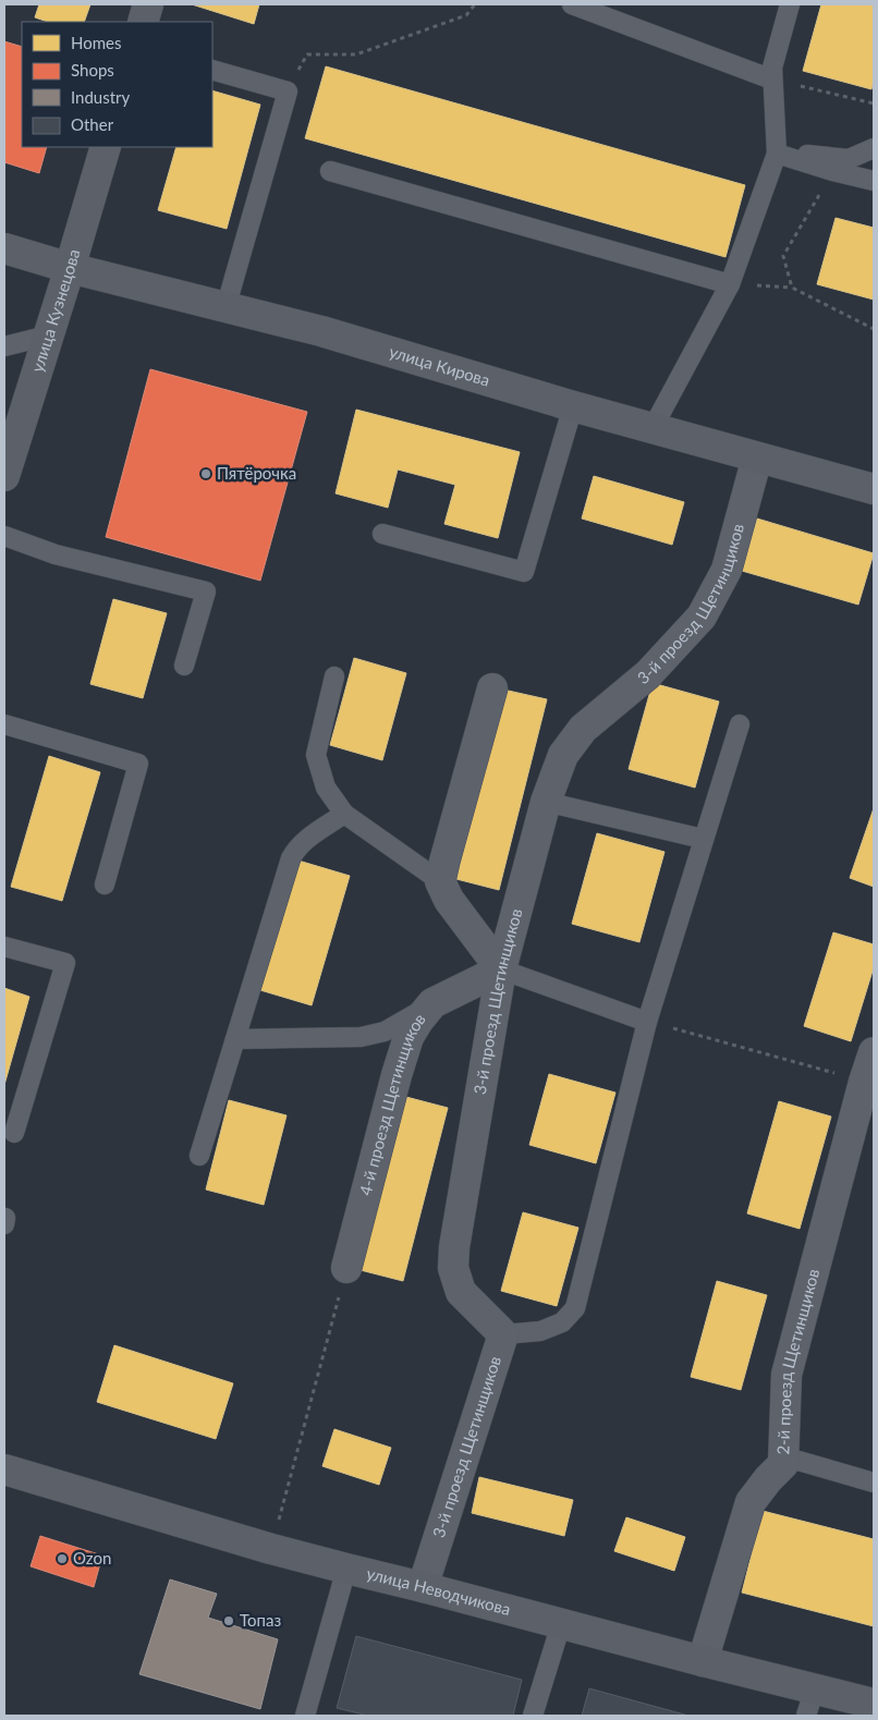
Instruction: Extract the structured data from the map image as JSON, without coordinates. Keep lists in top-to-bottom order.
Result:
{
  "streets": {
    "main road": ["улица Кузнецова", "улица Кирова", "улица Неводчикова"],
    "street": ["3-й проезд Щетинщиков", "4-й проезд Щетинщиков", "2-й проезд Щетинщиков"]
  },
  "crossings": [
    ["улица Кузнецова", "улица Кирова"],
    ["улица Кирова", "3-й проезд Щетинщиков"],
    ["3-й проезд Щетинщиков", "4-й проезд Щетинщиков"],
    ["3-й проезд Щетинщиков", "улица Неводчикова"],
    ["2-й проезд Щетинщиков", "улица Неводчикова"]
  ],
  "places": ["Пятёрочка", "Ozon", "Топаз"],
  "legend": [
    "Homes",
    "Shops",
    "Industry",
    "Other"
  ]
}
